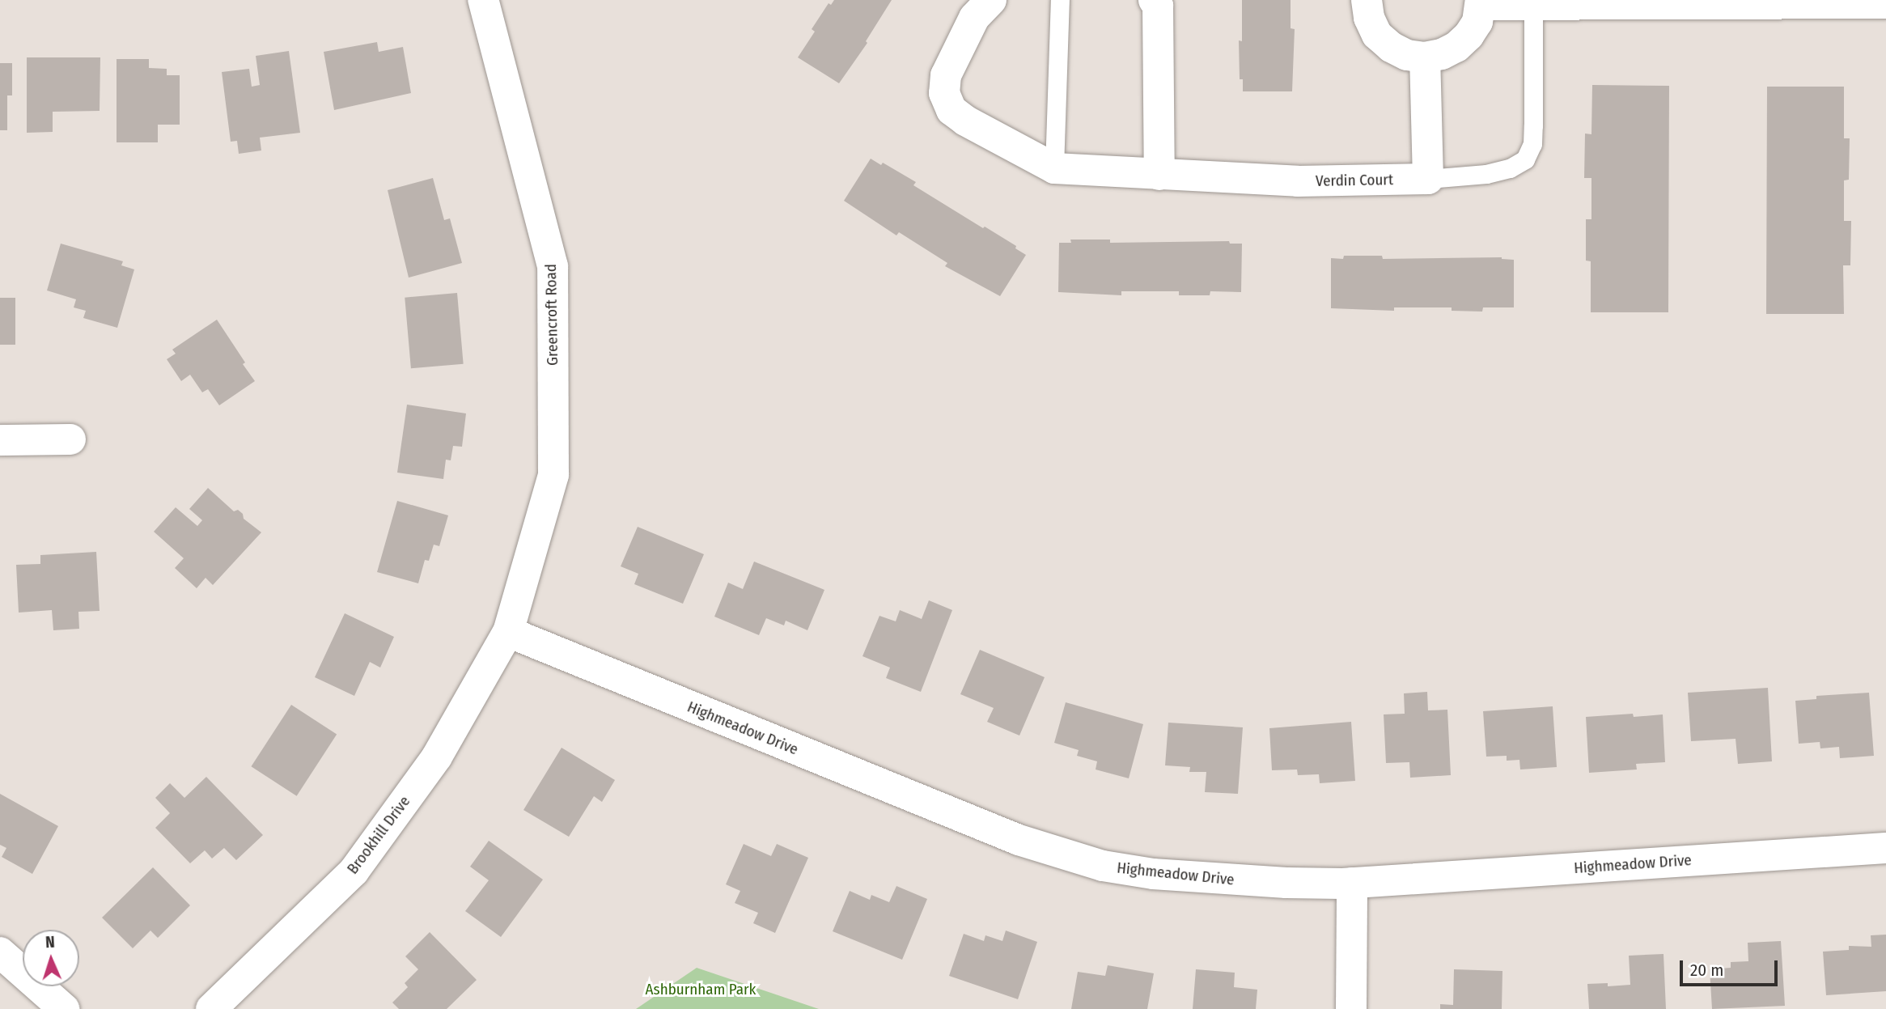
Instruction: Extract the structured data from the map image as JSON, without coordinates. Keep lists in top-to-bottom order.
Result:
{
  "streets": {
    "street": [
      "Verdin Court",
      "Greencroft Road",
      "Highmeadow Drive",
      "Brookhill Drive"
    ]
  },
  "crossings": [
    ["Greencroft Road", "Highmeadow Drive"],
    ["Greencroft Road", "Brookhill Drive"],
    ["Highmeadow Drive", "Brookhill Drive"]
  ],
  "parks": ["Ashburnham Park"],
  "scale_bar": "20 m",
  "north": "top"
}
